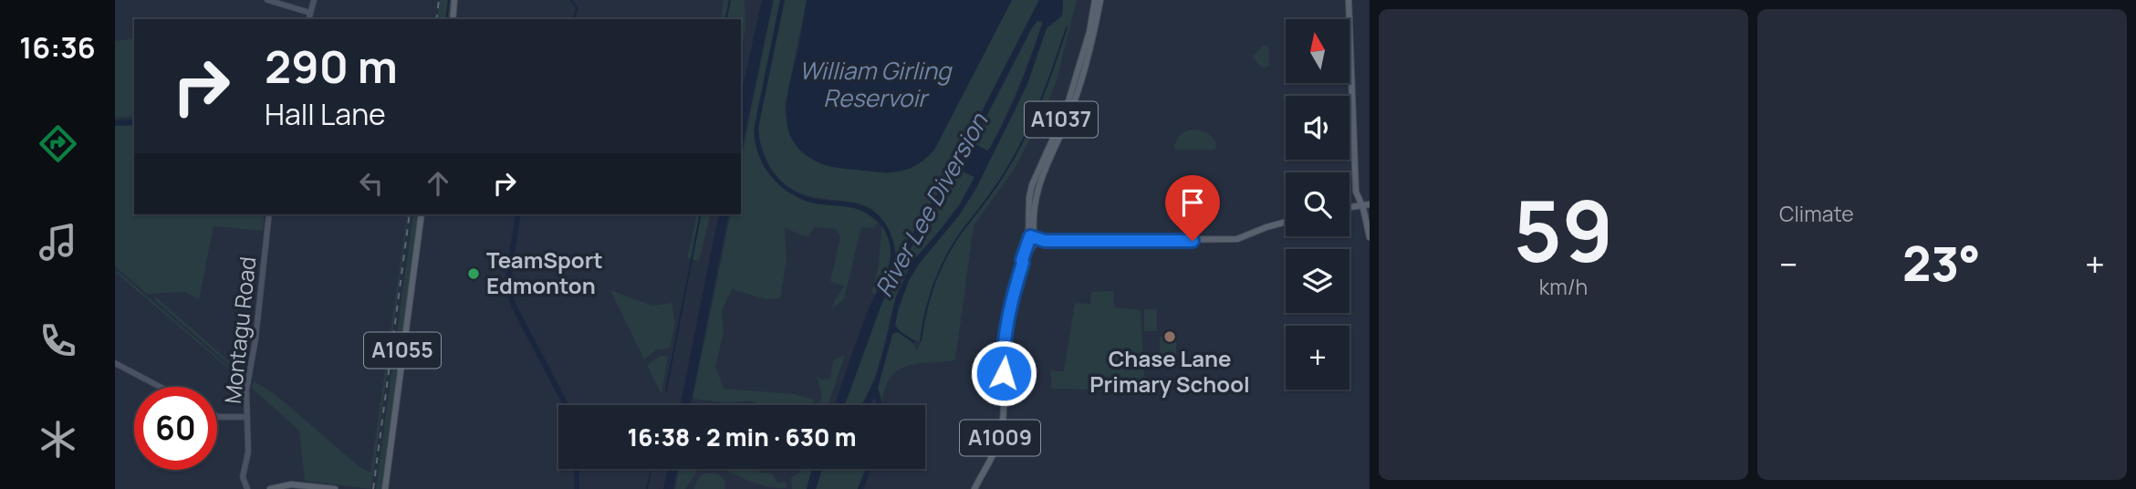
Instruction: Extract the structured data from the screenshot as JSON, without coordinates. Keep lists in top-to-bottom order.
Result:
{
  "streets": {
    "main road": [
      "A1037",
      "Montagu Road",
      "A1055",
      "A1009"
    ]
  },
  "crossings": [
    ["A1037", "A1009"]
  ],
  "water": ["William Girling Reservoir", "River Lee Diversion"],
  "places": ["TeamSport Edmonton", "Chase Lane Primary School"],
  "north": "top",
  "page": {
    "tabs": "16:36",
    "tile": [
      ["59", "km/h"],
      "Climate"
    ],
    "map_buttons": "+",
    "turn": ["290 m", "Hall Lane"],
    "heat": ["−", "23°", "+"],
    "limit": "60",
    "trip": "16:38 · 2 min · 630 m"
  }
}
